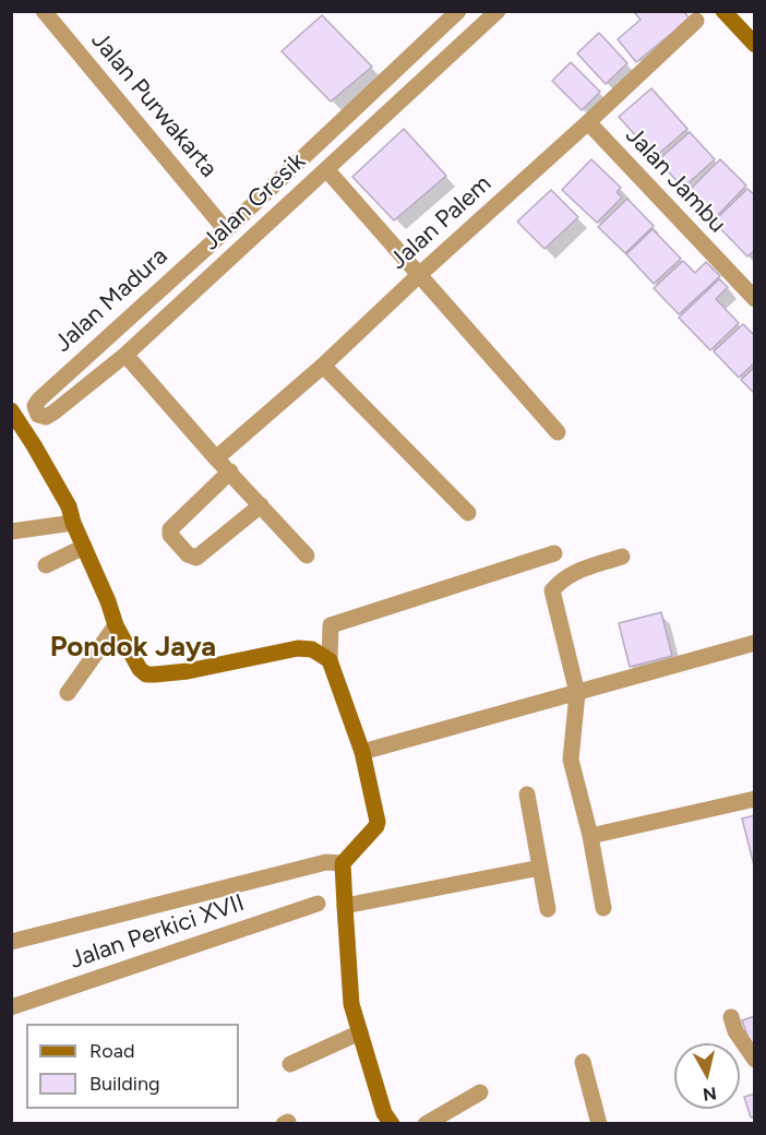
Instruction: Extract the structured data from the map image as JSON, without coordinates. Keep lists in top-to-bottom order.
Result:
{
  "streets": {
    "street": [
      "Jalan Purwakarta",
      "Jalan Jambu",
      "Jalan Gresik",
      "Jalan Palem",
      "Jalan Madura",
      "Jalan Perkici XVII"
    ]
  },
  "crossings": [
    ["Jalan Purwakarta", "Jalan Madura"],
    ["Jalan Jambu", "Jalan Palem"],
    ["Jalan Gresik", "Jalan Madura"]
  ],
  "districts": ["Pondok Jaya"],
  "legend": ["Road", "Building"],
  "north": "bottom"
}
